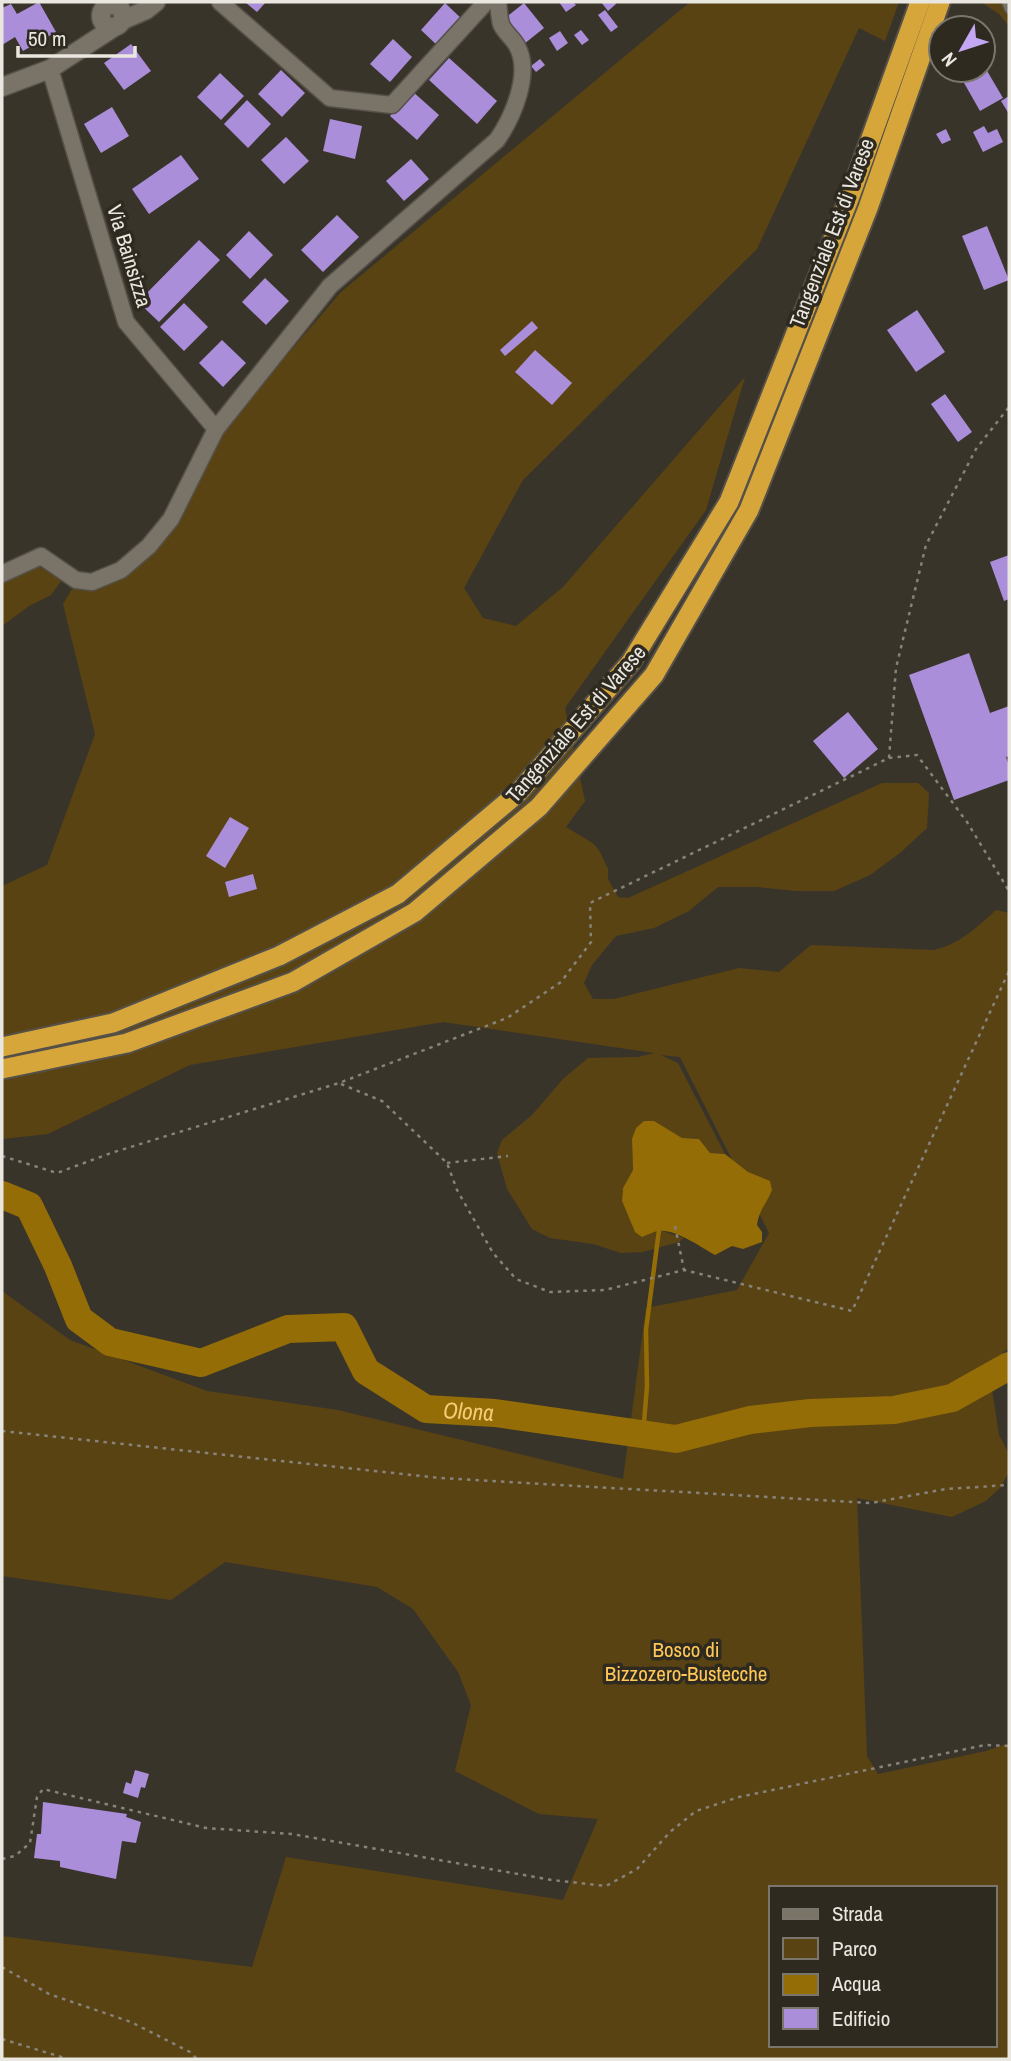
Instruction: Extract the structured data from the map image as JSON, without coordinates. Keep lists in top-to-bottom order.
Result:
{
  "streets": {
    "highway": ["Tangenziale Est di Varese"],
    "street": ["Via Bainsizza"]
  },
  "water": ["Olona"],
  "parks": ["Bosco di Bizzozero-Bustecche"],
  "legend": [
    "Strada",
    "Parco",
    "Acqua",
    "Edificio"
  ],
  "scale_bar": "50 m",
  "north": "bottom left"
}
